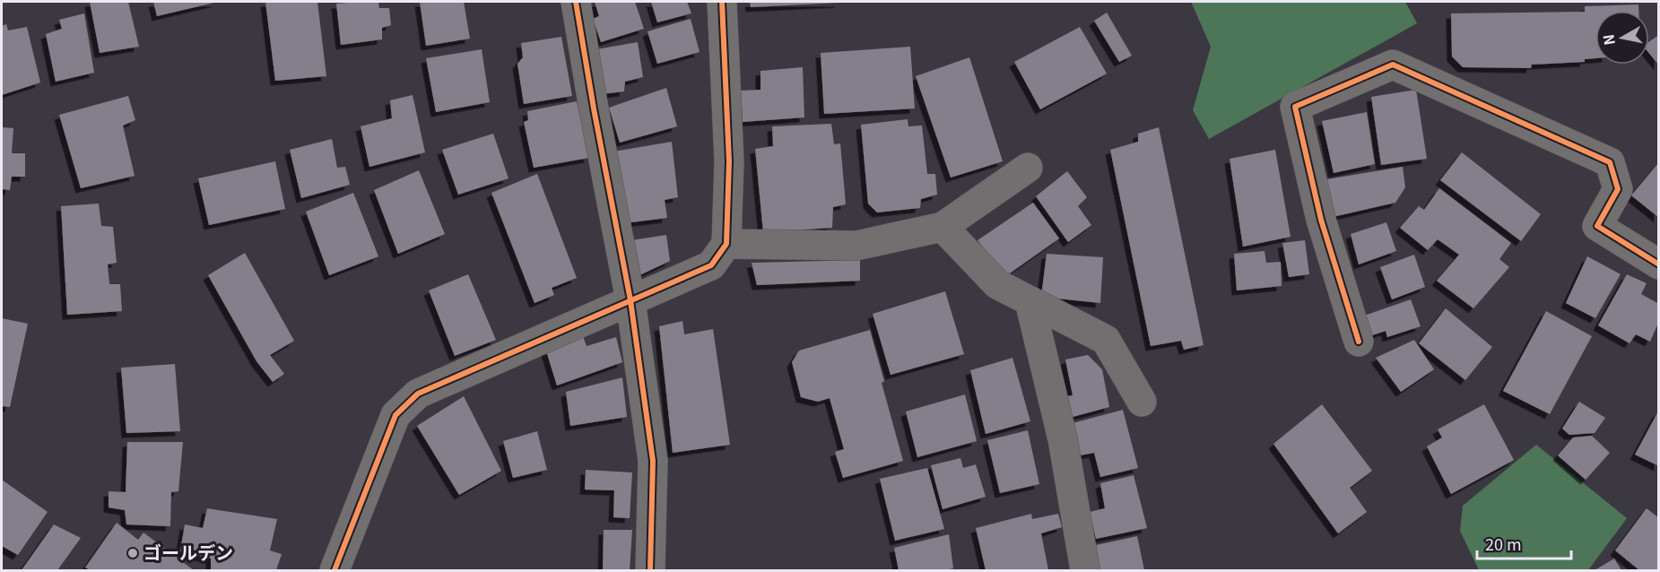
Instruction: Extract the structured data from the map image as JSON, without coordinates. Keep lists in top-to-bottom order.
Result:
{
  "places": ["ゴールデン"],
  "scale_bar": "20 m",
  "north": "left"
}
